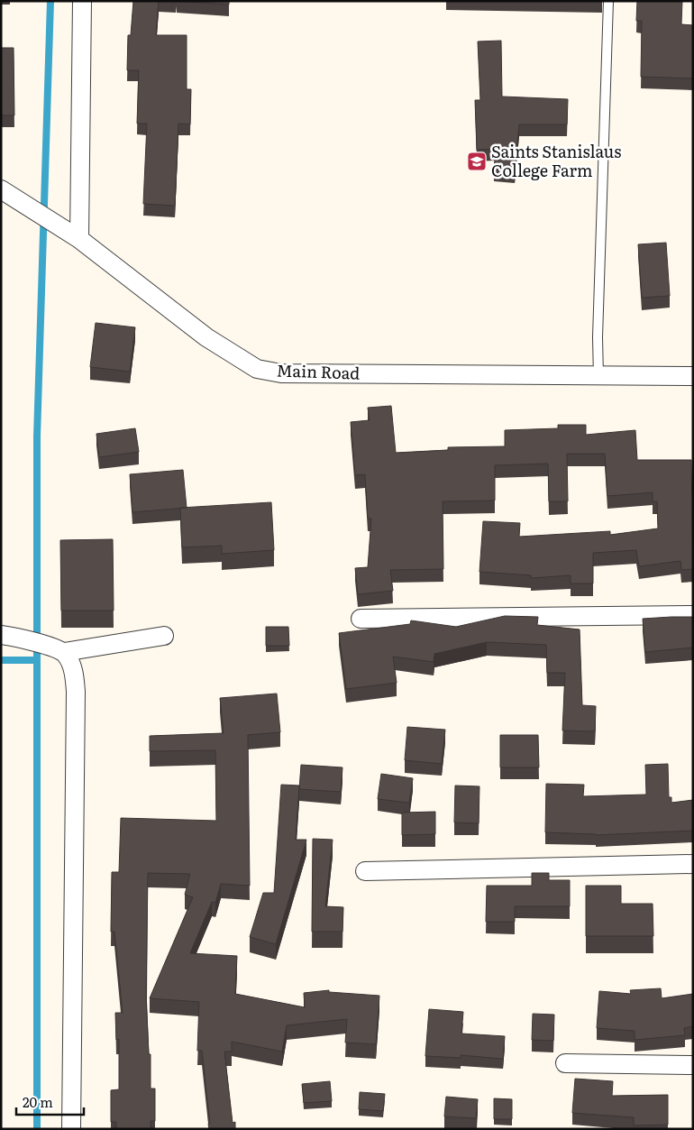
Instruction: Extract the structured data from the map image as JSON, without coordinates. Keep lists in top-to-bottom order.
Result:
{
  "streets": {
    "street": ["Main Road"]
  },
  "places": {
    "school or university": ["Saints Stanislaus College Farm"]
  },
  "scale_bar": "20 m"
}
